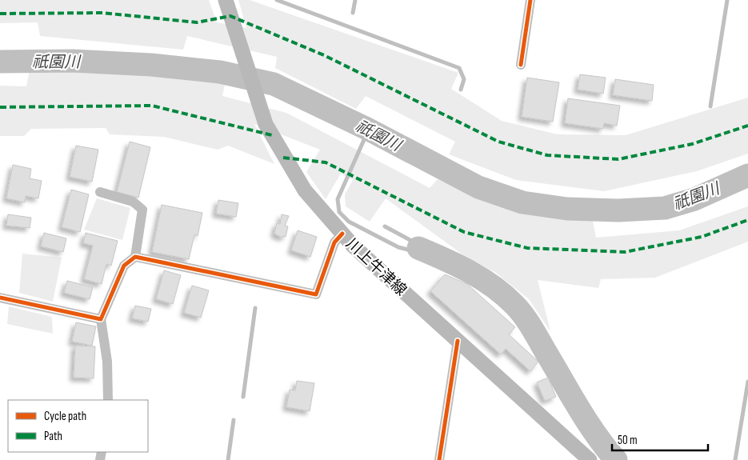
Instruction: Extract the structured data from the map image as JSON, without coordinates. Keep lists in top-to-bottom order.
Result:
{
  "streets": {
    "main road": ["川上牛津線"]
  },
  "water": ["祇園川"],
  "legend": ["Cycle path", "Path"],
  "scale_bar": "50 m"
}
